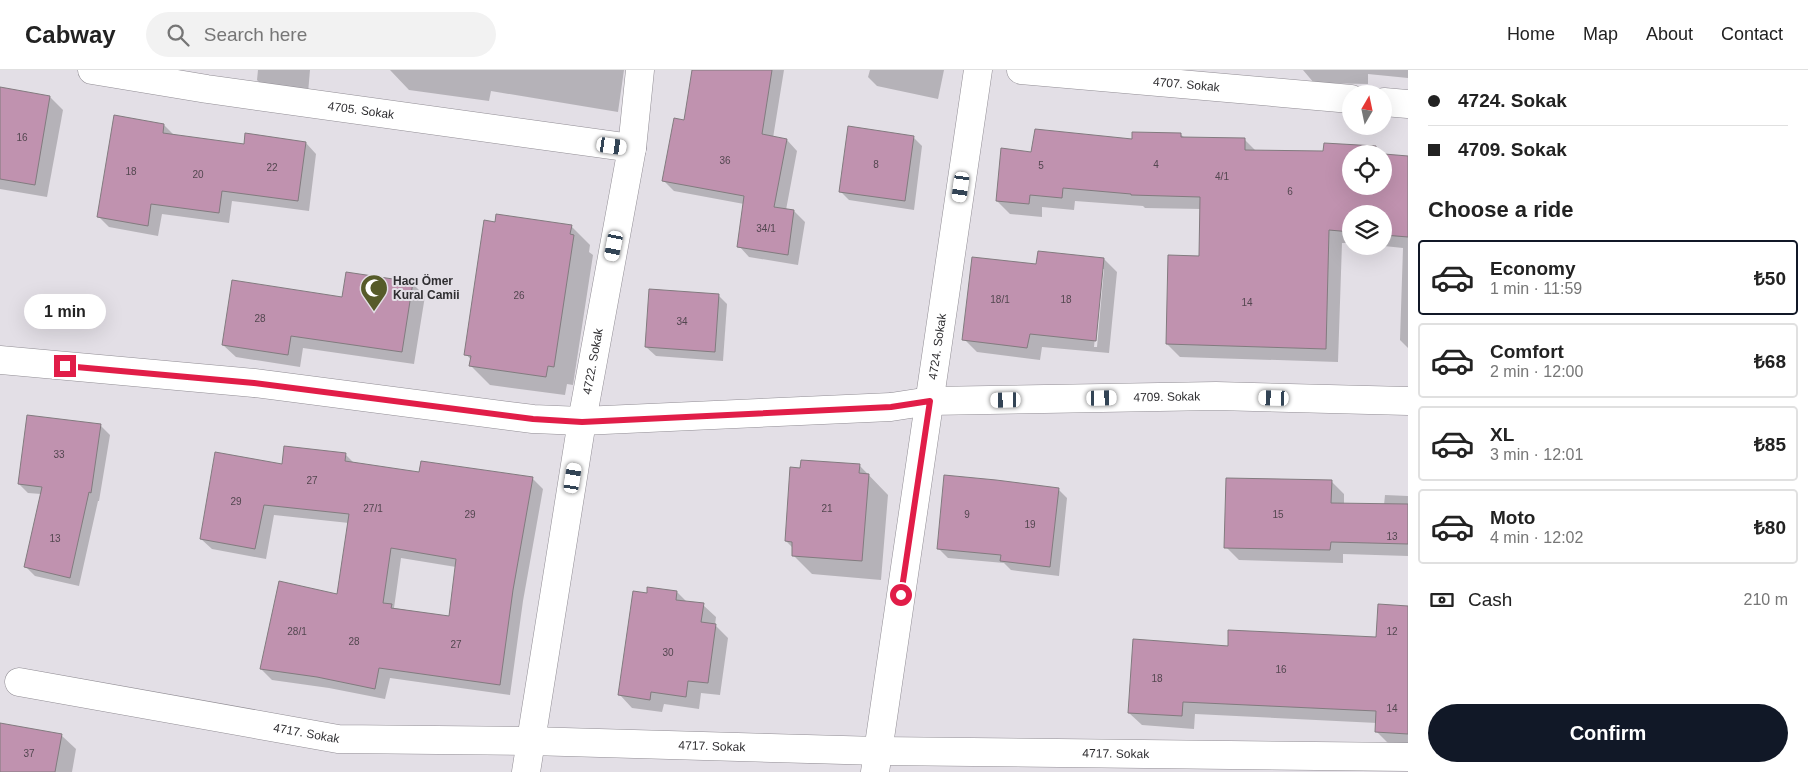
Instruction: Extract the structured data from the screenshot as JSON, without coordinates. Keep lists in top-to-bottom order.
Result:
{
  "streets": {
    "street": [
      "4707. Sokak",
      "4705. Sokak",
      "4724. Sokak",
      "4722. Sokak",
      "4709. Sokak",
      "4717. Sokak"
    ]
  },
  "crossings": [
    ["4705. Sokak", "4722. Sokak"],
    ["4724. Sokak", "4709. Sokak"],
    ["4724. Sokak", "4717. Sokak"],
    ["4722. Sokak", "4709. Sokak"],
    ["4722. Sokak", "4717. Sokak"]
  ],
  "places": {
    "mosque": ["Hacı Ömer Kural Camii"]
  },
  "house_numbers": [
    "16",
    "36",
    "8",
    "4",
    "5",
    "22",
    "18",
    "20",
    "4/1",
    "6",
    "34/1",
    "26",
    "18/1",
    "18",
    "14",
    "28",
    "34",
    "33",
    "27",
    "29",
    "27/1",
    "21",
    "29",
    "9",
    "15",
    "19",
    "13",
    "13",
    "28/1",
    "12",
    "28",
    "27",
    "30",
    "16",
    "18",
    "14",
    "37"
  ],
  "north": "top",
  "page": {
    "header": "Cabway",
    "search": "Search here",
    "nav": [
      "Home",
      "Map",
      "About",
      "Contact"
    ],
    "banner": ["4724. Sokak", "4709. Sokak"],
    "heading": "Choose a ride",
    "list": [
      {
        "name": "Economy",
        "note": "1 min · 11:59",
        "value": "₺50"
      },
      {
        "name": "Comfort",
        "note": "2 min · 12:00",
        "value": "₺68"
      },
      {
        "name": "XL",
        "note": "3 min · 12:01",
        "value": "₺85"
      },
      {
        "name": "Moto",
        "note": "4 min · 12:02",
        "value": "₺80"
      }
    ],
    "bubble": "1 min",
    "pay": ["Cash", "210 m"],
    "buttons": "Confirm"
  }
}
